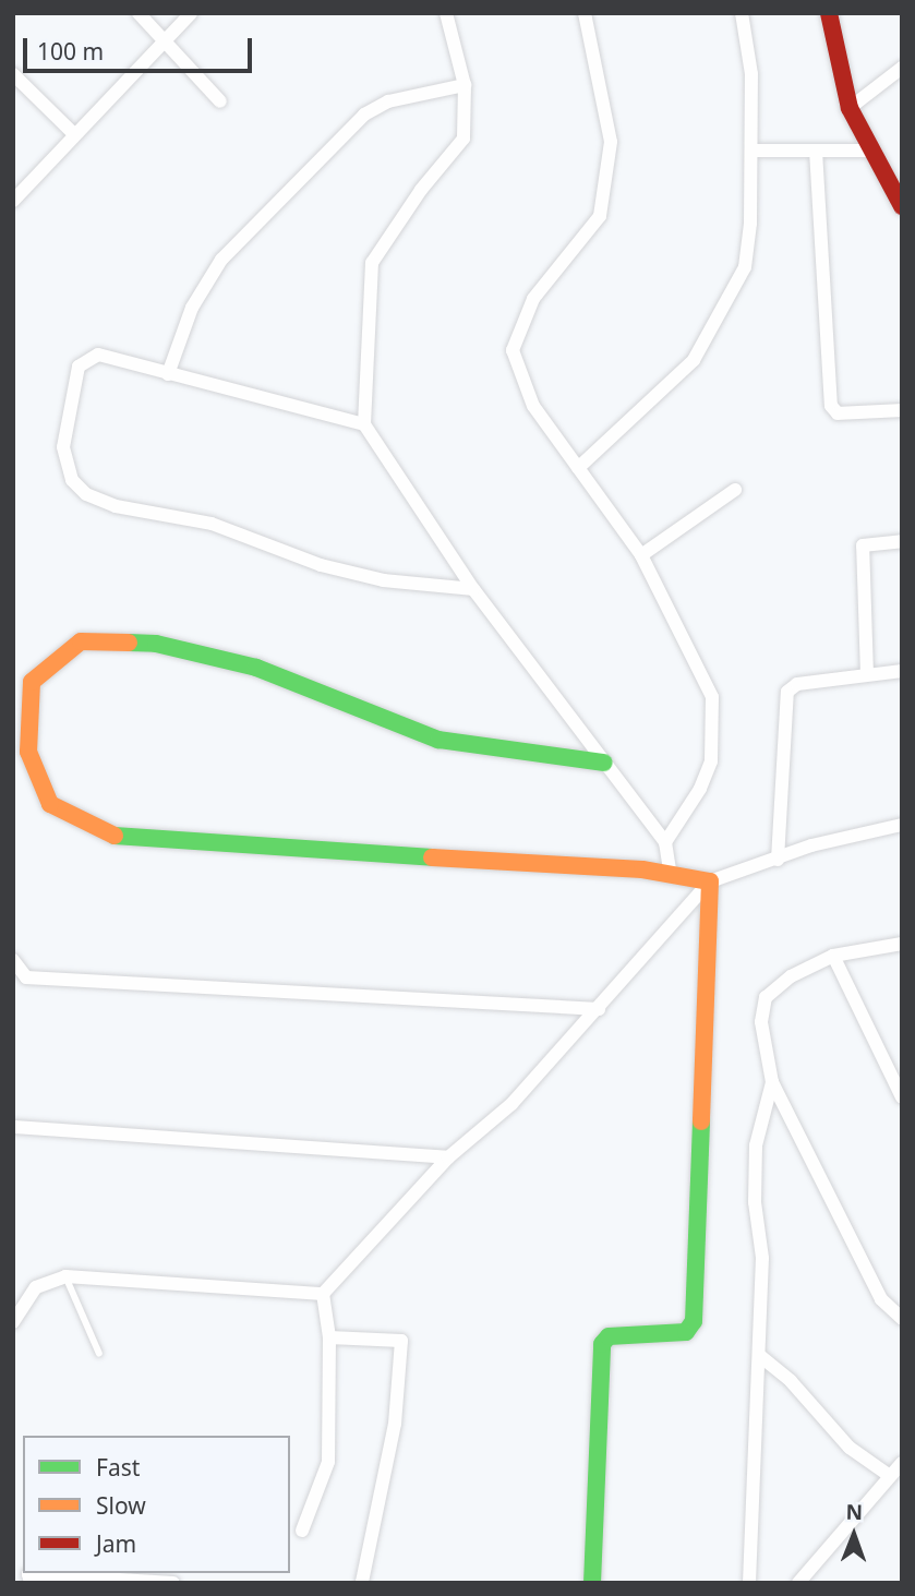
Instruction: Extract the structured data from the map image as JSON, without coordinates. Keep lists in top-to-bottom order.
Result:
{
  "legend": ["Fast", "Slow", "Jam"],
  "scale_bar": "100 m",
  "north": "top"
}
